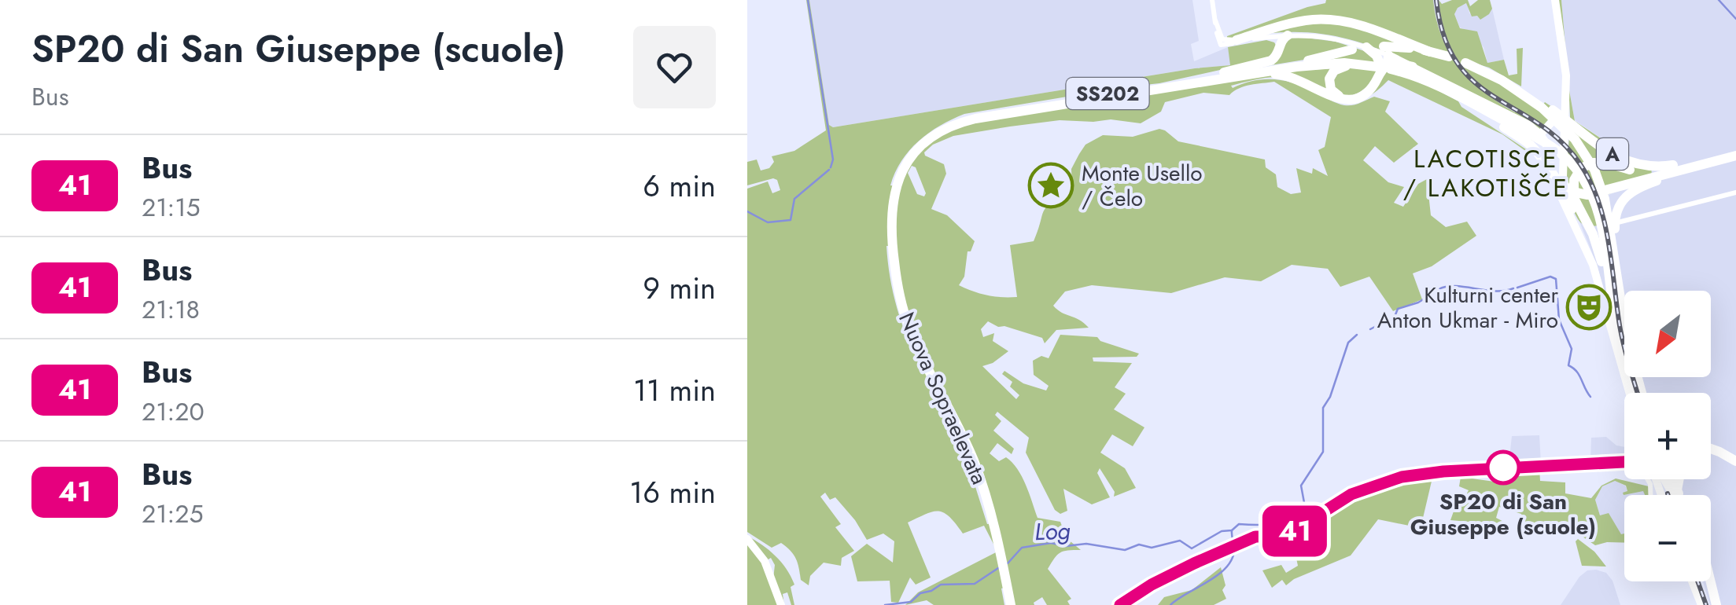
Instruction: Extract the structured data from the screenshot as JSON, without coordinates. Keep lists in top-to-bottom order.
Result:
{
  "streets": {
    "highway": ["SS202", "A", "Nuova Sopraelevata"]
  },
  "districts": ["LACOTISCE / LAKOTIŠČE"],
  "water": ["Log"],
  "places": {
    "place": ["Monte Usello / Čelo"],
    "theatre": ["Kulturni center Anton Ukmar - Miro"],
    "other": ["SP20 di San Giuseppe (scuole)"]
  },
  "lines": ["bus line 41"],
  "north": "bottom left",
  "page": {
    "heading": ["SP20 di San Giuseppe (scuole)", "Bus"],
    "on_map": "41",
    "list": [
      {
        "mark": "41",
        "name": "Bus",
        "note": "21:15",
        "value": "6 min"
      },
      {
        "mark": "41",
        "name": "Bus",
        "note": "21:18",
        "value": "9 min"
      },
      {
        "mark": "41",
        "name": "Bus",
        "note": "21:20",
        "value": "11 min"
      },
      {
        "mark": "41",
        "name": "Bus",
        "note": "21:25",
        "value": "16 min"
      }
    ],
    "map_buttons": ["+", "−"]
  }
}
